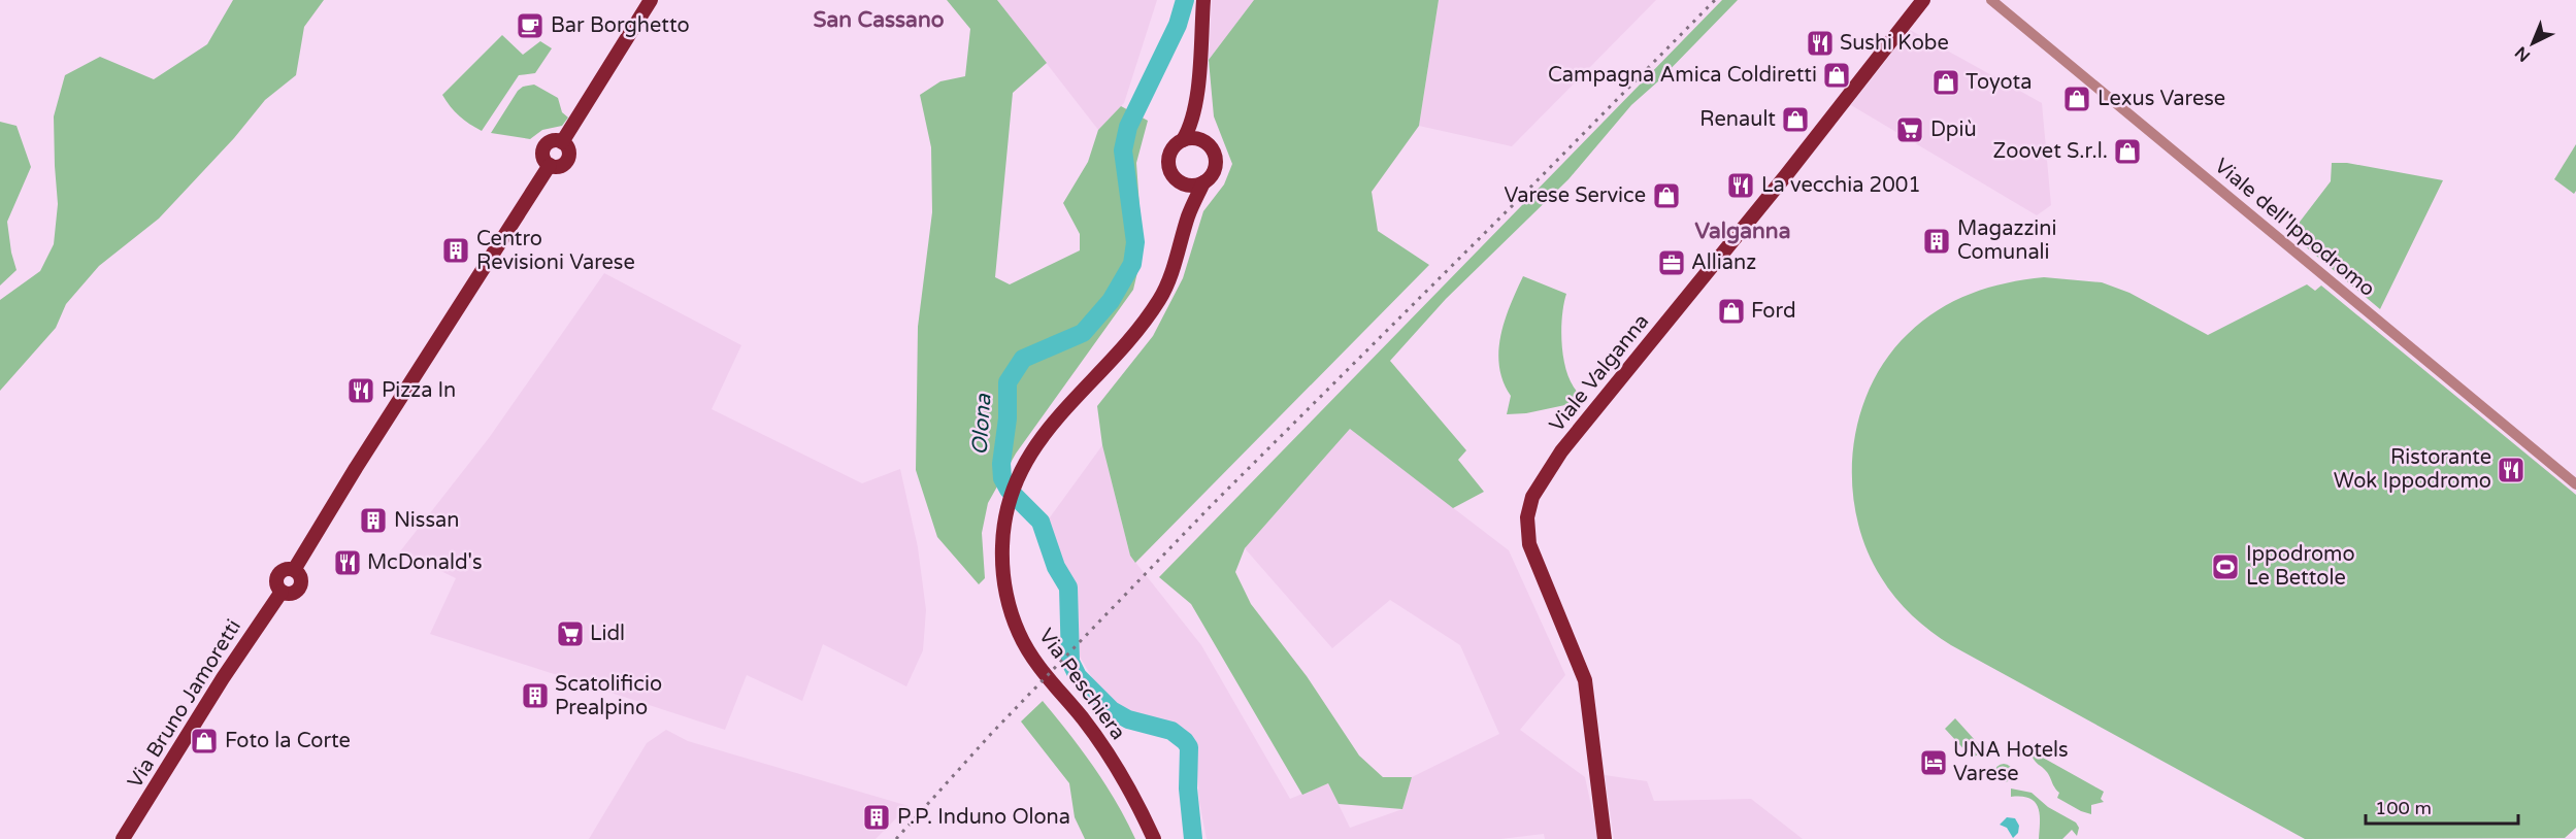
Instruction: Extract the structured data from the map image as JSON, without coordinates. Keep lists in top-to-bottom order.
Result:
{
  "streets": {
    "main road": ["Viale Valganna", "Via Peschiera", "Via Bruno Jamoretti"],
    "street": ["Viale dell'Ippodromo"]
  },
  "districts": ["San Cassano", "Valganna"],
  "water": ["Olona"],
  "places": {
    "cafe": ["Bar Borghetto"],
    "restaurant": [
      "Sushi Kobe",
      "La vecchia 2001",
      "Pizza In",
      "Ristorante Wok Ippodromo",
      "McDonald's"
    ],
    "shop": [
      "Campagna Amica Coldiretti",
      "Toyota",
      "Lexus Varese",
      "Renault",
      "Zoovet S.r.l.",
      "Varese Service",
      "Ford",
      "Foto la Corte"
    ],
    "supermarket": ["Dpiù", "Lidl"],
    "building": [
      "Magazzini Comunali",
      "Centro Revisioni Varese",
      "Nissan",
      "Scatolificio Prealpino",
      "P.P. Induno Olona"
    ],
    "office": ["Allianz"],
    "sports": ["Ippodromo Le Bettole"],
    "hotel": ["UNA Hotels Varese"]
  },
  "scale_bar": "100 m",
  "north": "bottom left"
}
